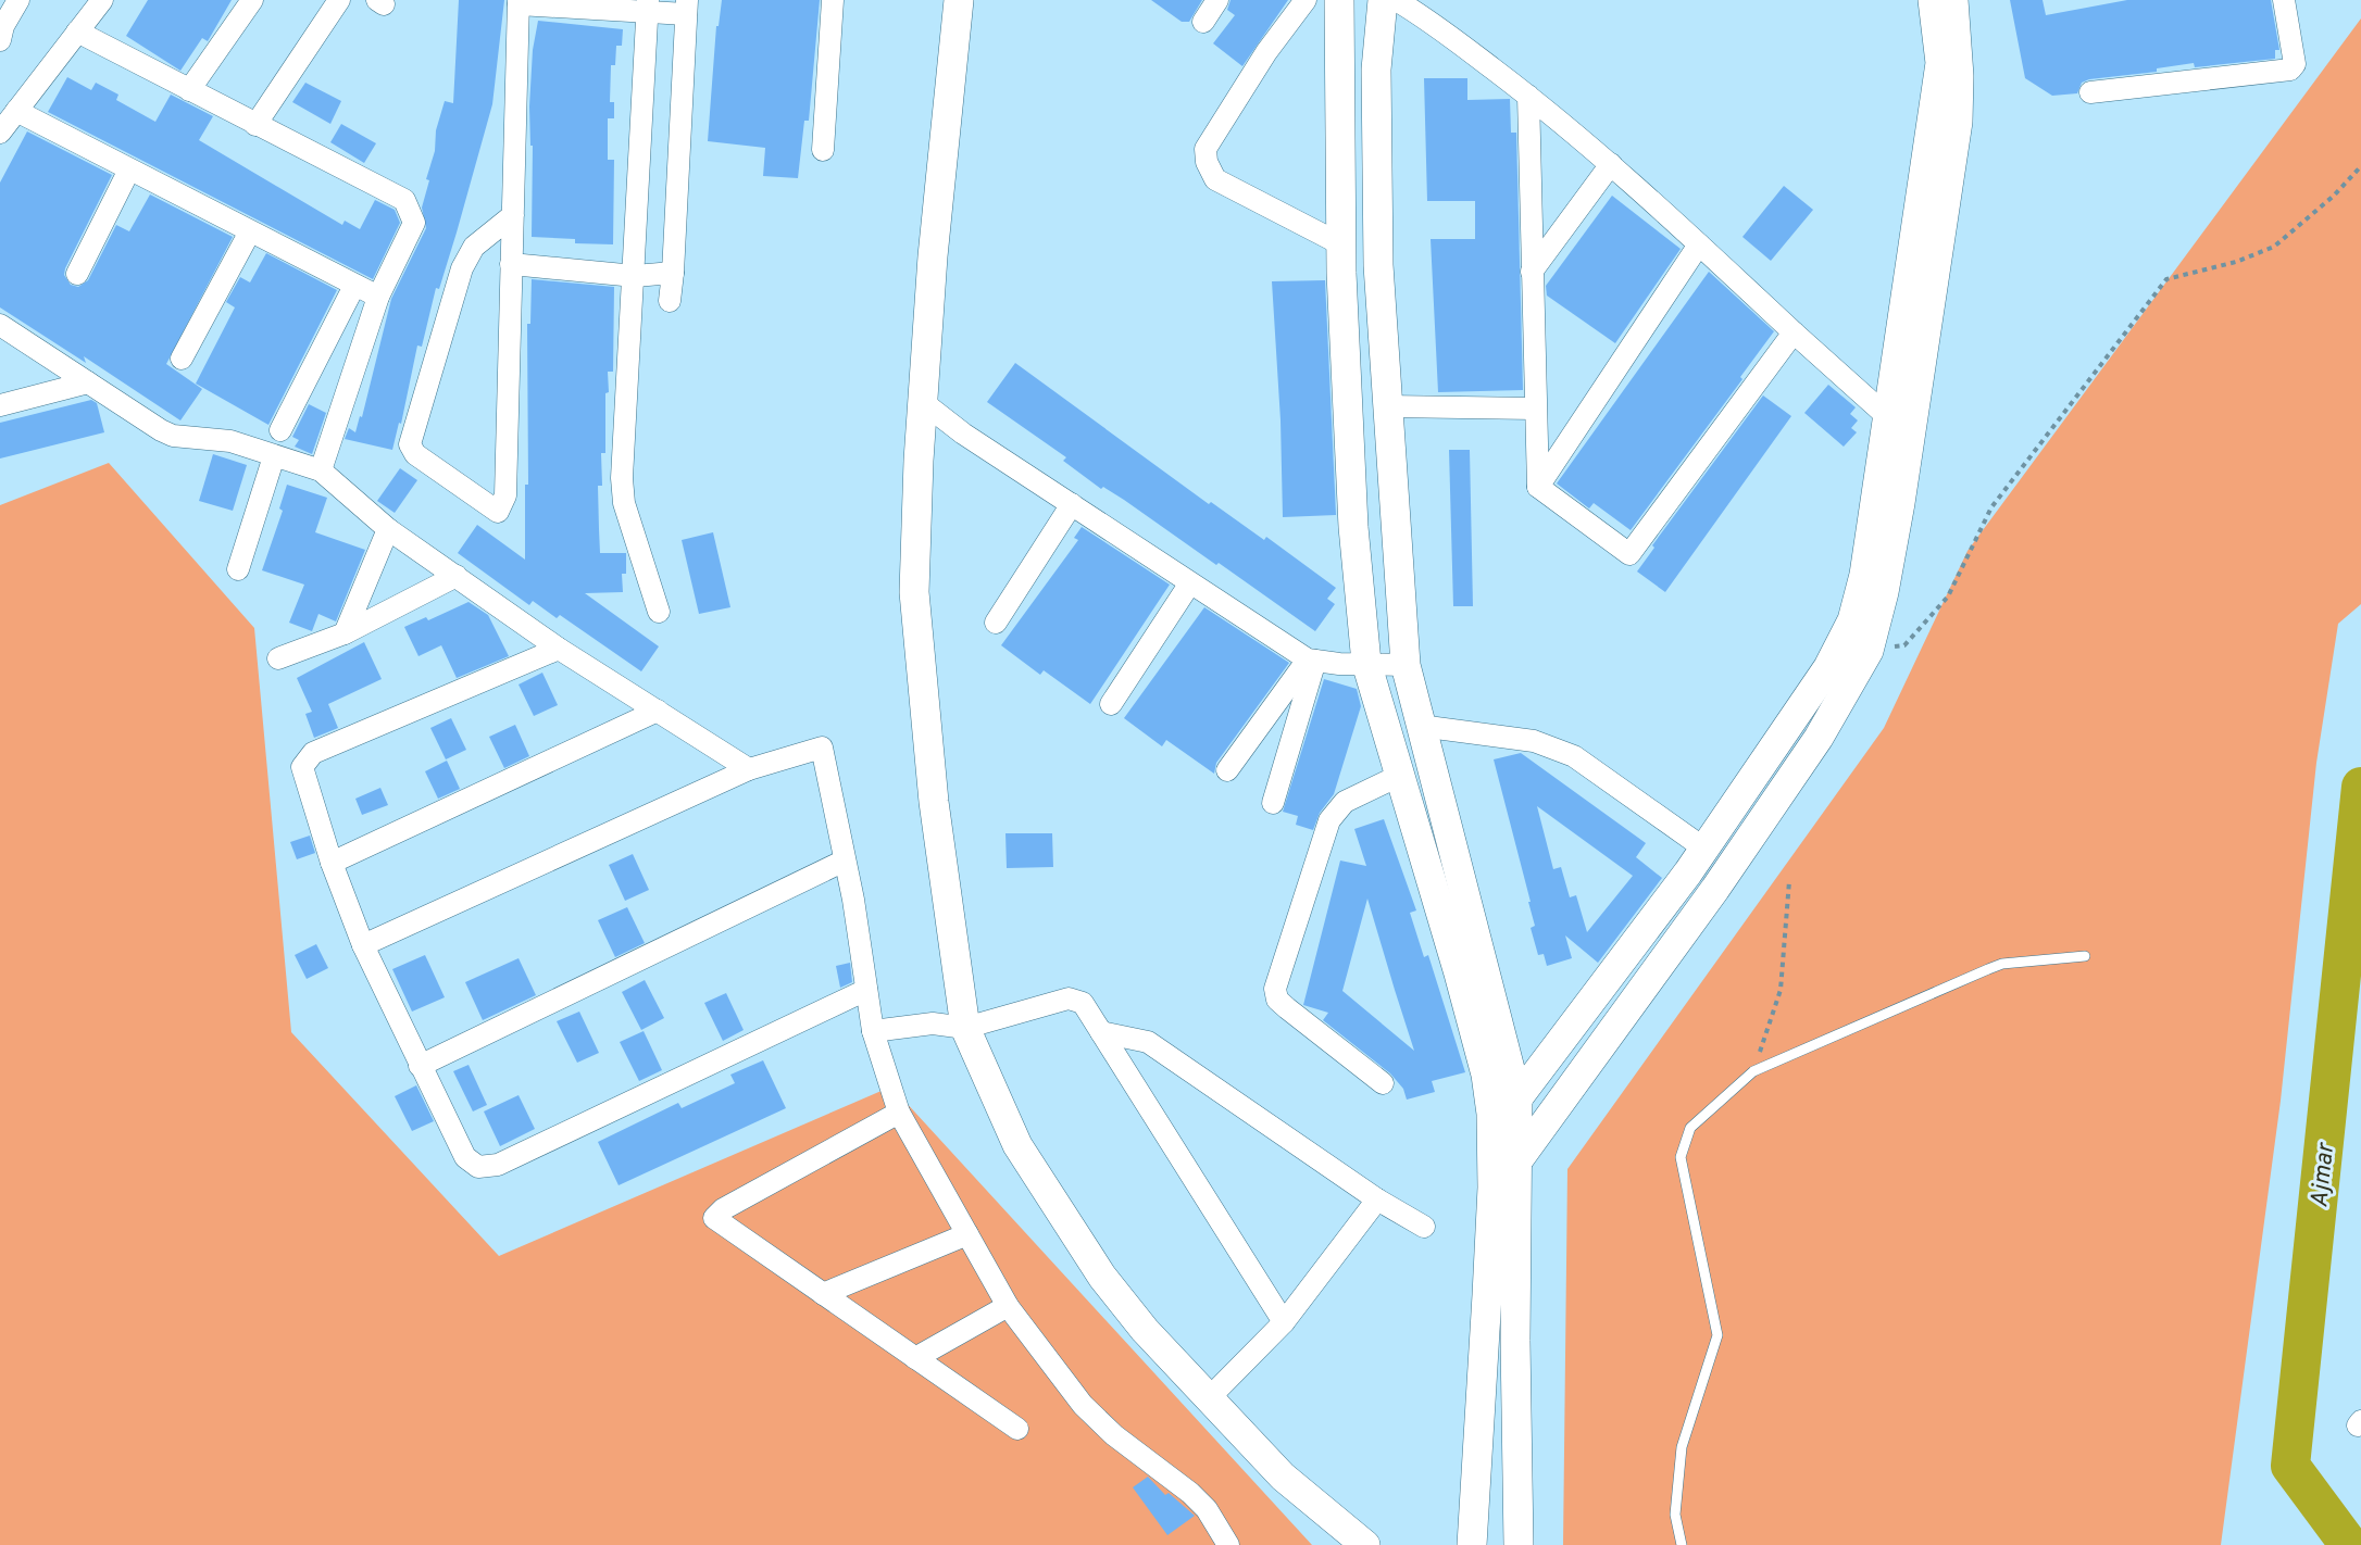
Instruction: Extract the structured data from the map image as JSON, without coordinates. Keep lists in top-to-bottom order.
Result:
{
  "water": ["Ajmar"]
}
